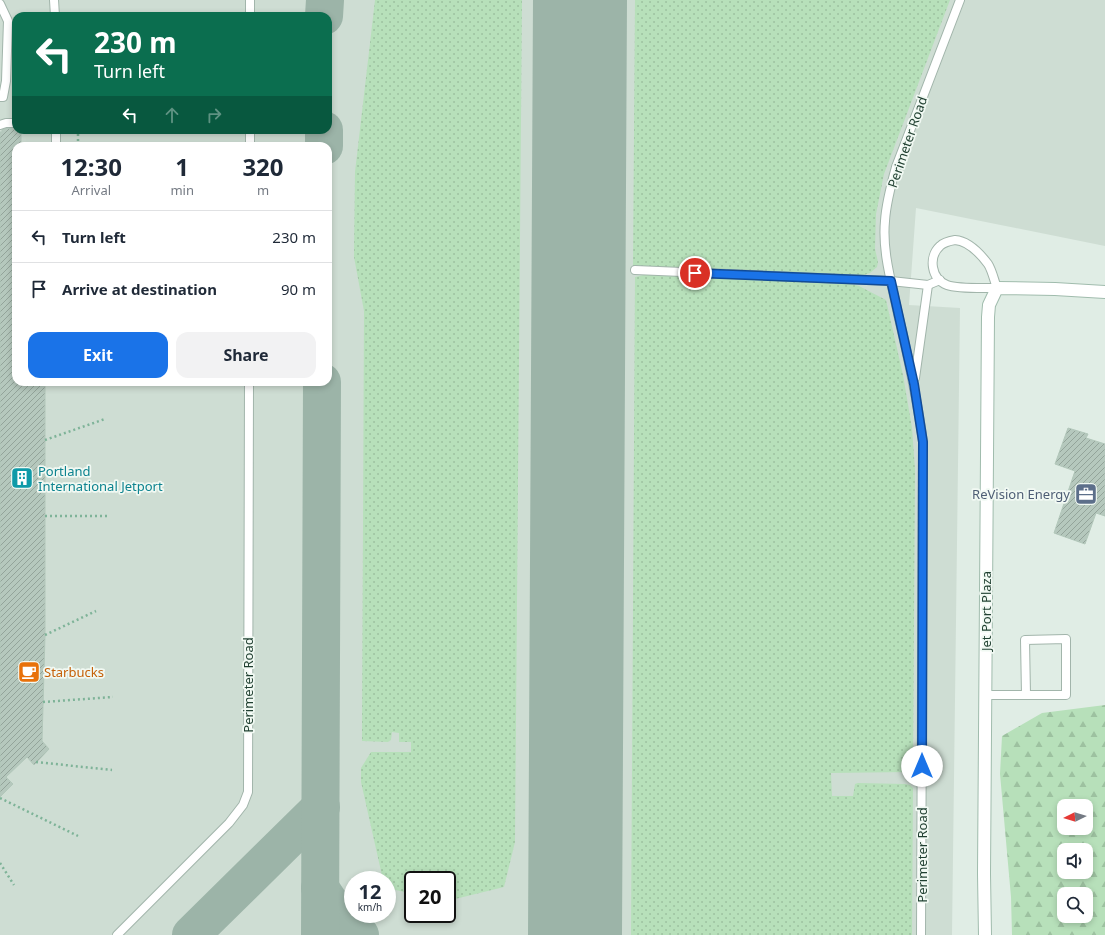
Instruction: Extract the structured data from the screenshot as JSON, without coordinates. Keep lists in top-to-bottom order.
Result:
{
  "streets": {
    "street": ["Jet Port Plaza"],
    "lane": ["Perimeter Road"]
  },
  "places": {
    "building": ["Portland International Jetport"],
    "office": ["ReVision Energy"],
    "cafe": ["Starbucks"]
  },
  "north": "left",
  "page": {
    "turn": ["230 m", "Turn left"],
    "eta": [
      "12:30",
      "Arrival",
      "1",
      "min",
      "320",
      "m"
    ],
    "list": [
      {
        "name": "Turn left",
        "value": "230 m"
      },
      {
        "name": "Arrive at destination",
        "value": "90 m"
      }
    ],
    "buttons": ["Exit", "Share"],
    "speed": "12 km/h",
    "limit": "20"
  }
}
